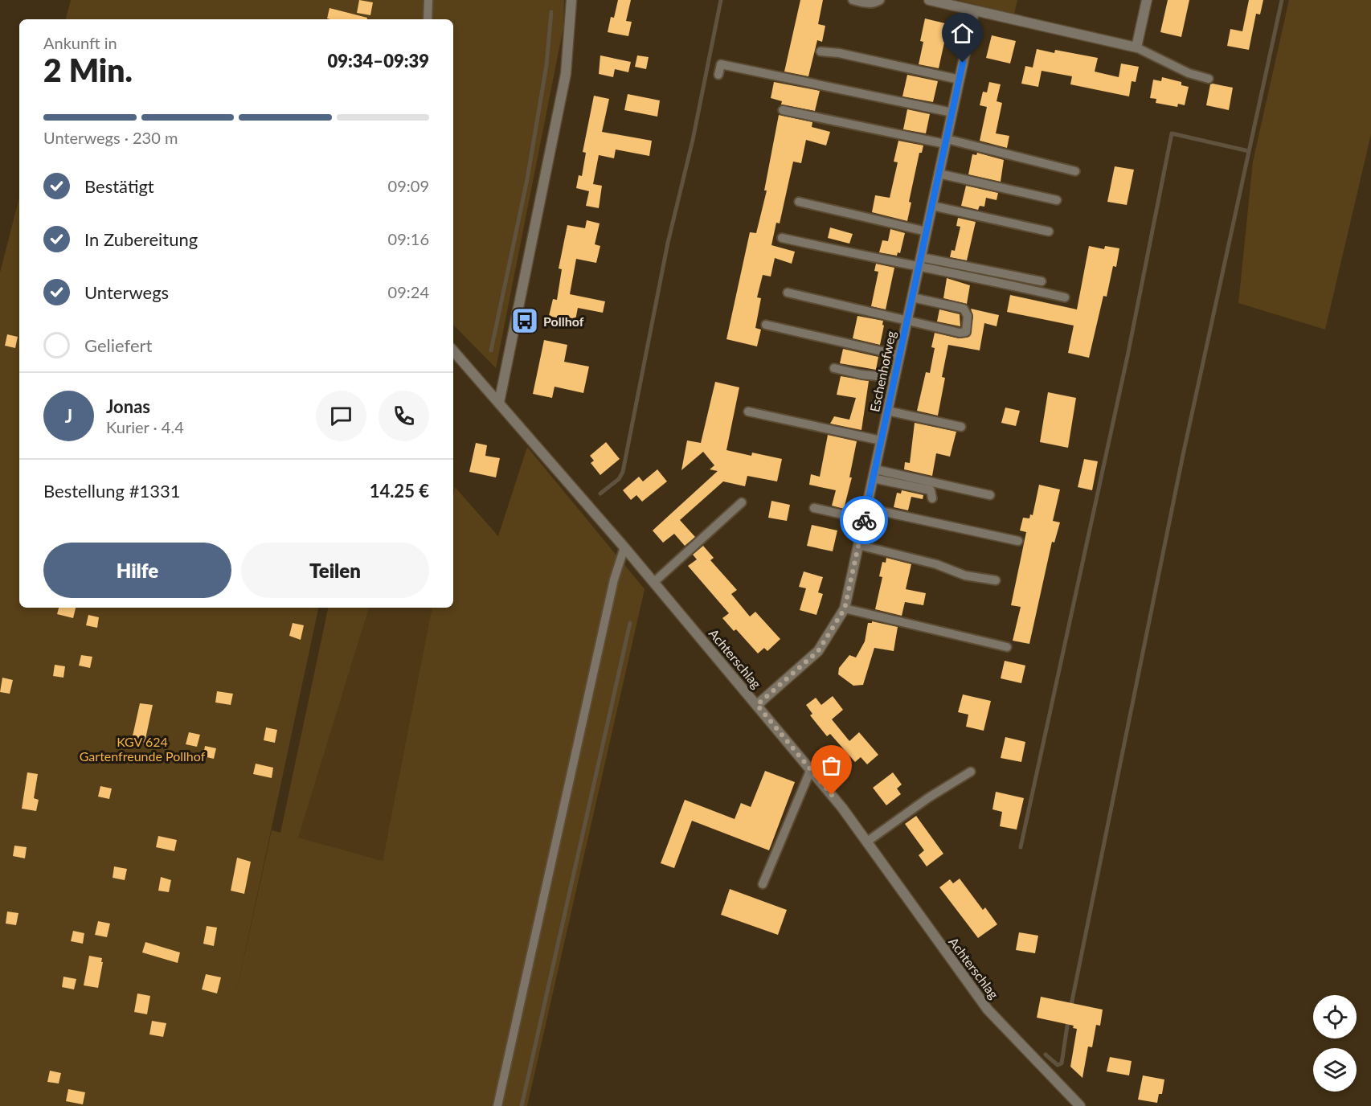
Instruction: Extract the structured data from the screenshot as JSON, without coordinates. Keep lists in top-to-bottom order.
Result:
{
  "streets": {
    "street": ["Eschenhofweg", "Achterschlag"]
  },
  "crossings": [
    ["Eschenhofweg", "Achterschlag"]
  ],
  "parks": ["KGV 624 Gartenfreunde Pollhof"],
  "places": {
    "bus stop": ["Pollhof"]
  },
  "page": {
    "heading": ["2 Min.", "Ankunft in", "09:34–09:39"],
    "panel": [
      "Jonas",
      "Kurier · 4.4",
      "Bestellung #1331",
      "14.25 €"
    ],
    "bar": "Unterwegs · 230 m",
    "list": [
      ["Bestätigt", "09:09"],
      ["In Zubereitung", "09:16"],
      ["Unterwegs", "09:24"],
      "Geliefert"
    ],
    "round": "J",
    "buttons": ["Hilfe", "Teilen"]
  }
}
